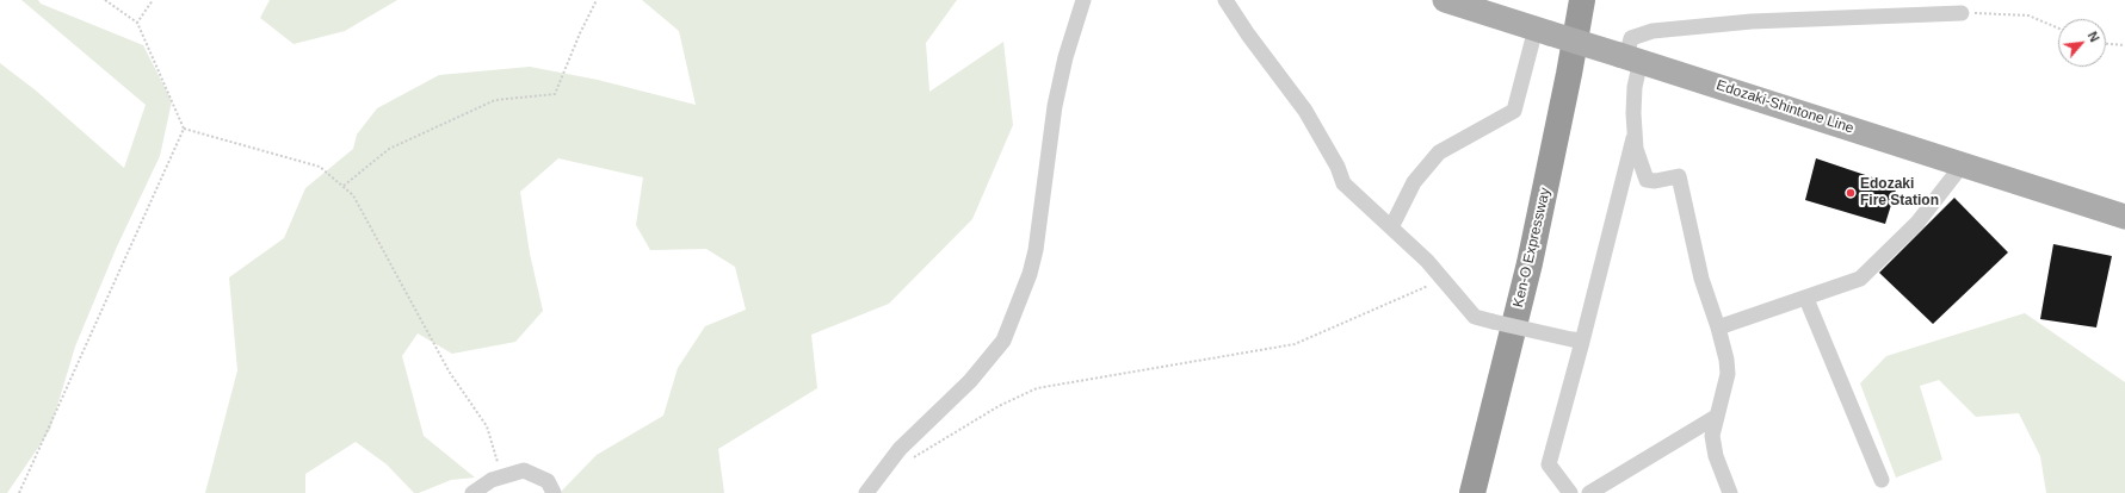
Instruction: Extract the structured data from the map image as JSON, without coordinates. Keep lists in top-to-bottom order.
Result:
{
  "streets": {
    "highway": ["Ken-O Expressway"],
    "main road": ["Edozaki-Shintone Line"]
  },
  "places": ["Edozaki Fire Station"],
  "north": "top right"
}
